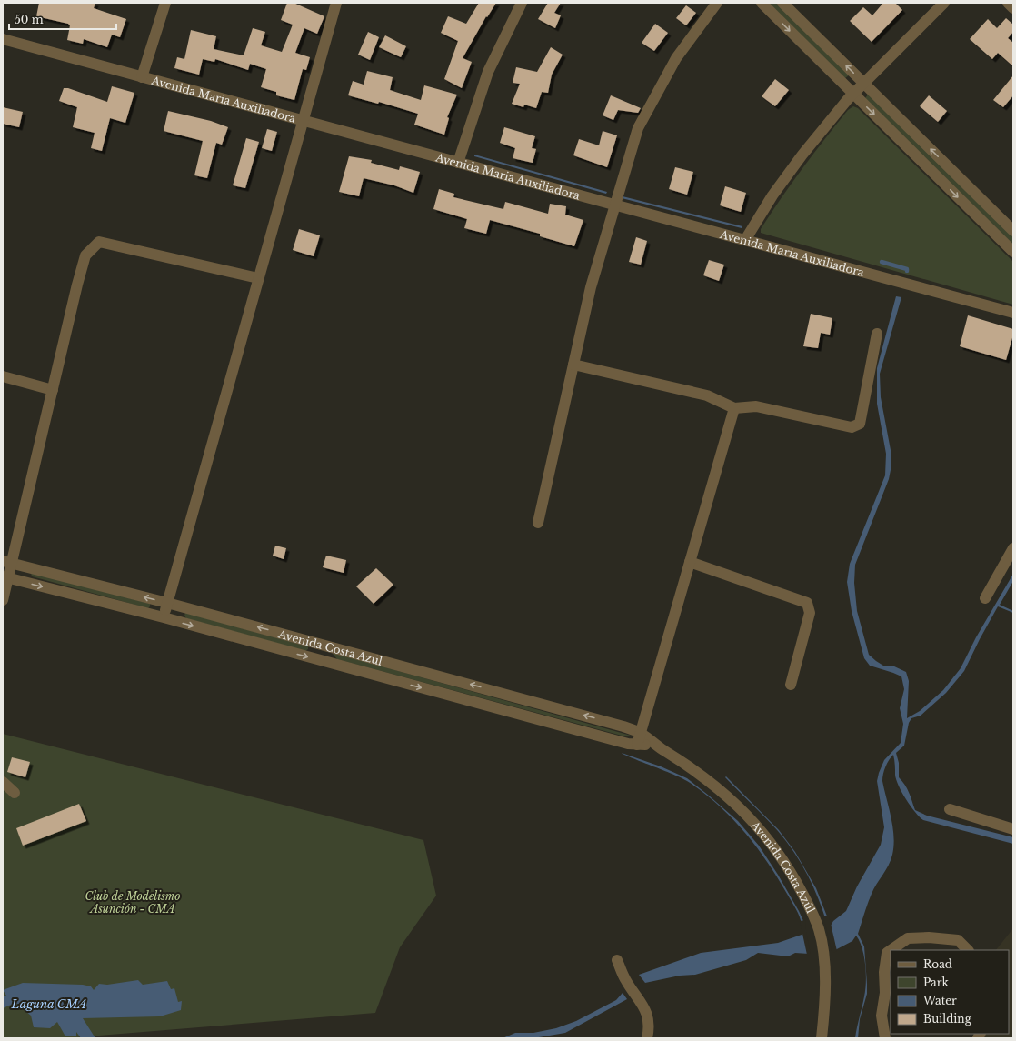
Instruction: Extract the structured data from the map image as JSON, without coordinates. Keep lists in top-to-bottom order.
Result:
{
  "streets": {
    "street": ["Avenida Maria Auxiliadora", "Avenida Costa Azúl"]
  },
  "water": ["Laguna CMA"],
  "parks": ["Club de Modelismo Asunción - CMA"],
  "legend": [
    "Road",
    "Park",
    "Water",
    "Building"
  ],
  "scale_bar": "50 m"
}
